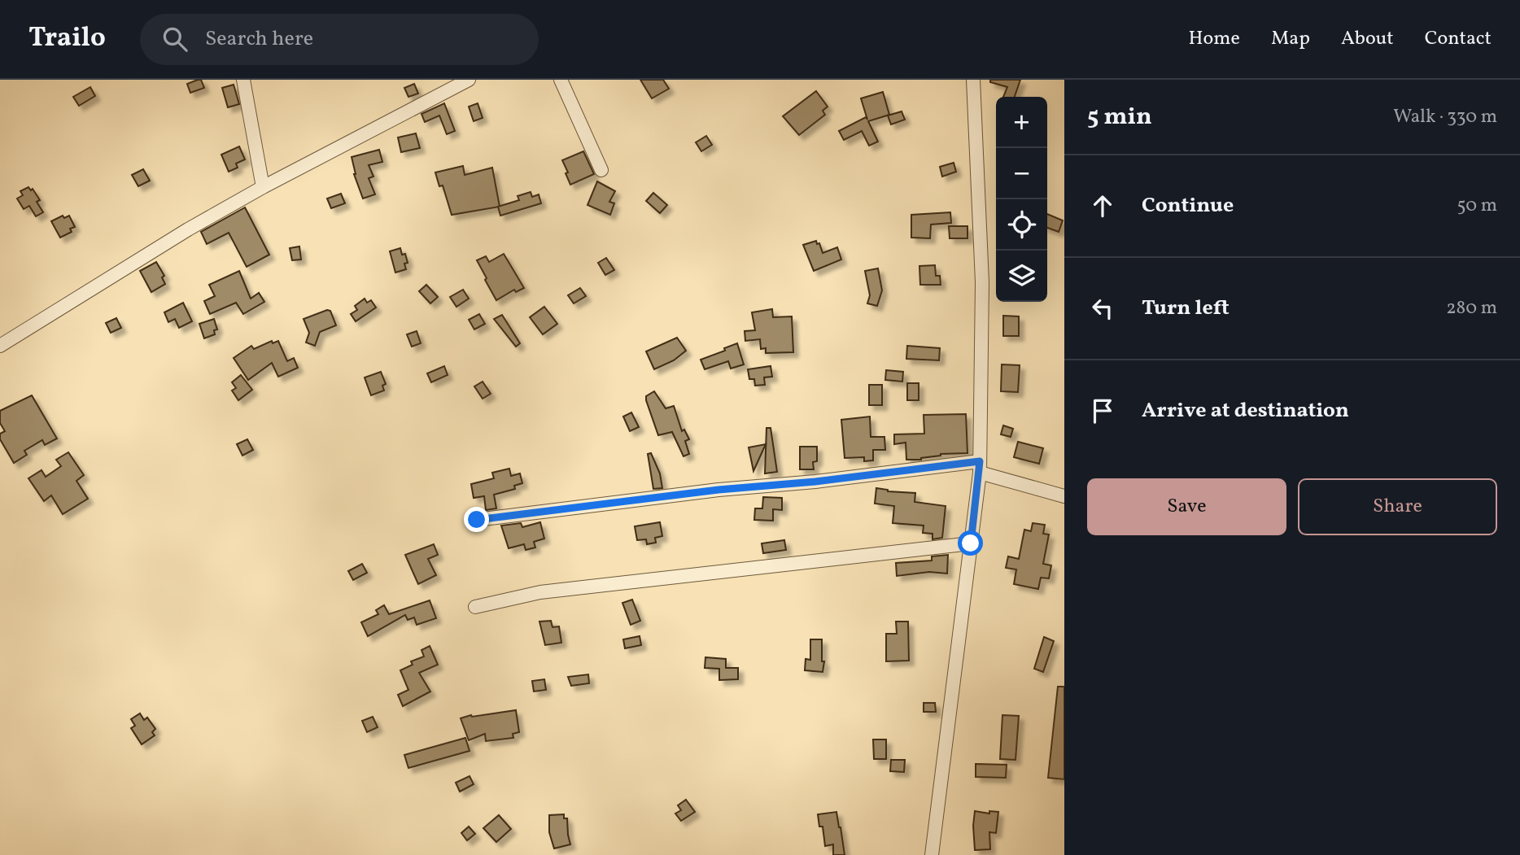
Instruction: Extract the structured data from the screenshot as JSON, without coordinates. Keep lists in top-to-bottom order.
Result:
{
  "page": {
    "header": "Trailo",
    "search": "Search here",
    "nav": [
      "Home",
      "Map",
      "About",
      "Contact"
    ],
    "heading": ["5 min", "Walk · 330 m"],
    "map_buttons": ["+", "−"],
    "list": [
      ["Continue", "50 m"],
      ["Turn left", "280 m"],
      "Arrive at destination"
    ],
    "buttons": ["Save", "Share"]
  }
}
